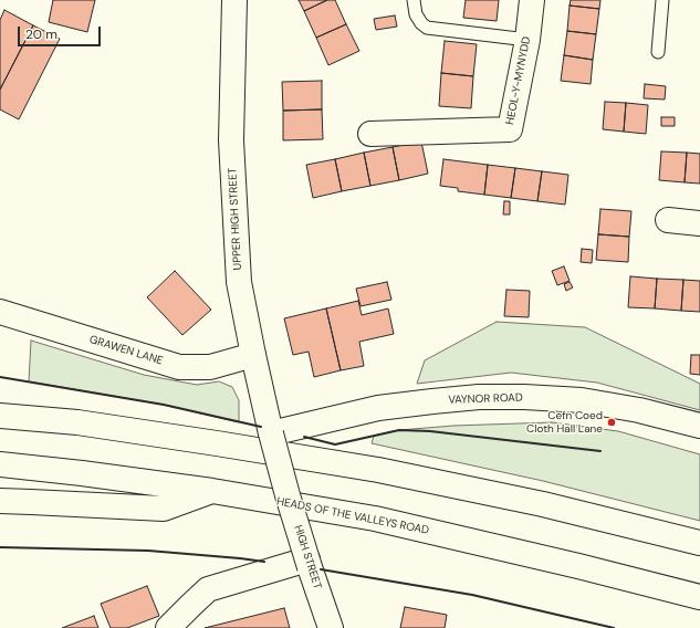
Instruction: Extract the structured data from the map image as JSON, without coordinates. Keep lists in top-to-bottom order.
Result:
{
  "streets": {
    "main road": [
      "HEOL-Y-MYNYDD",
      "UPPER HIGH STREET",
      "GRAWEN LANE",
      "VAYNOR ROAD",
      "HEADS OF THE VALLEYS ROAD",
      "HIGH STREET"
    ]
  },
  "crossings": [
    ["UPPER HIGH STREET", "GRAWEN LANE"],
    ["UPPER HIGH STREET", "VAYNOR ROAD"],
    ["UPPER HIGH STREET", "HIGH STREET"],
    ["VAYNOR ROAD", "HIGH STREET"]
  ],
  "places": ["Cefn Coed Cloth Hall Lane"],
  "scale_bar": "20 m"
}
